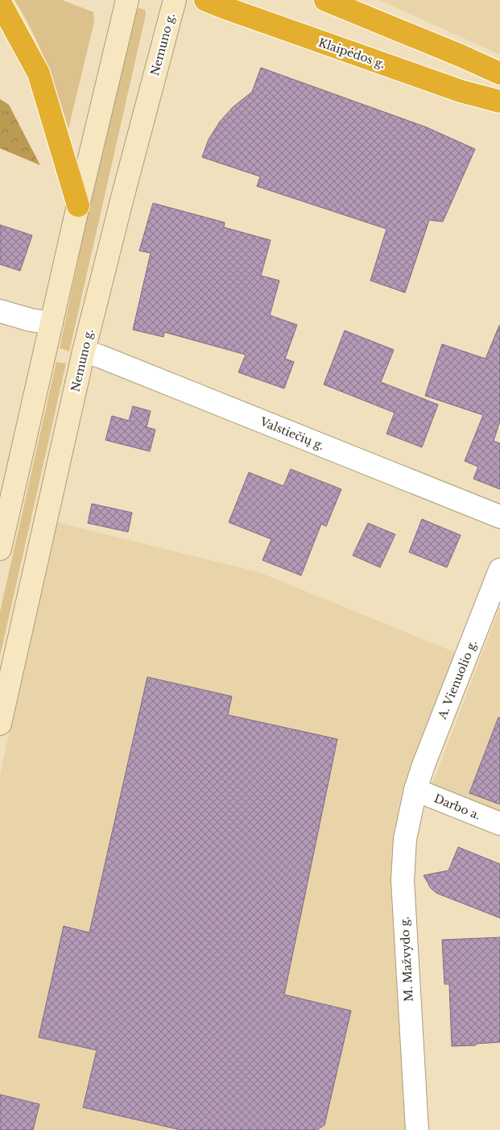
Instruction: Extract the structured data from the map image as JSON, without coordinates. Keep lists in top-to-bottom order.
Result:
{
  "streets": {
    "highway": ["Klaipėdos g."],
    "main road": ["Nemuno g."],
    "street": [
      "Valstiečių g.",
      "A. Vienuolio g.",
      "Darbo a.",
      "M. Mažvydo g."
    ]
  },
  "crossings": [
    ["Nemuno g.", "Valstiečių g."],
    ["A. Vienuolio g.", "Darbo a."],
    ["A. Vienuolio g.", "M. Mažvydo g."],
    ["Darbo a.", "M. Mažvydo g."]
  ]
}
